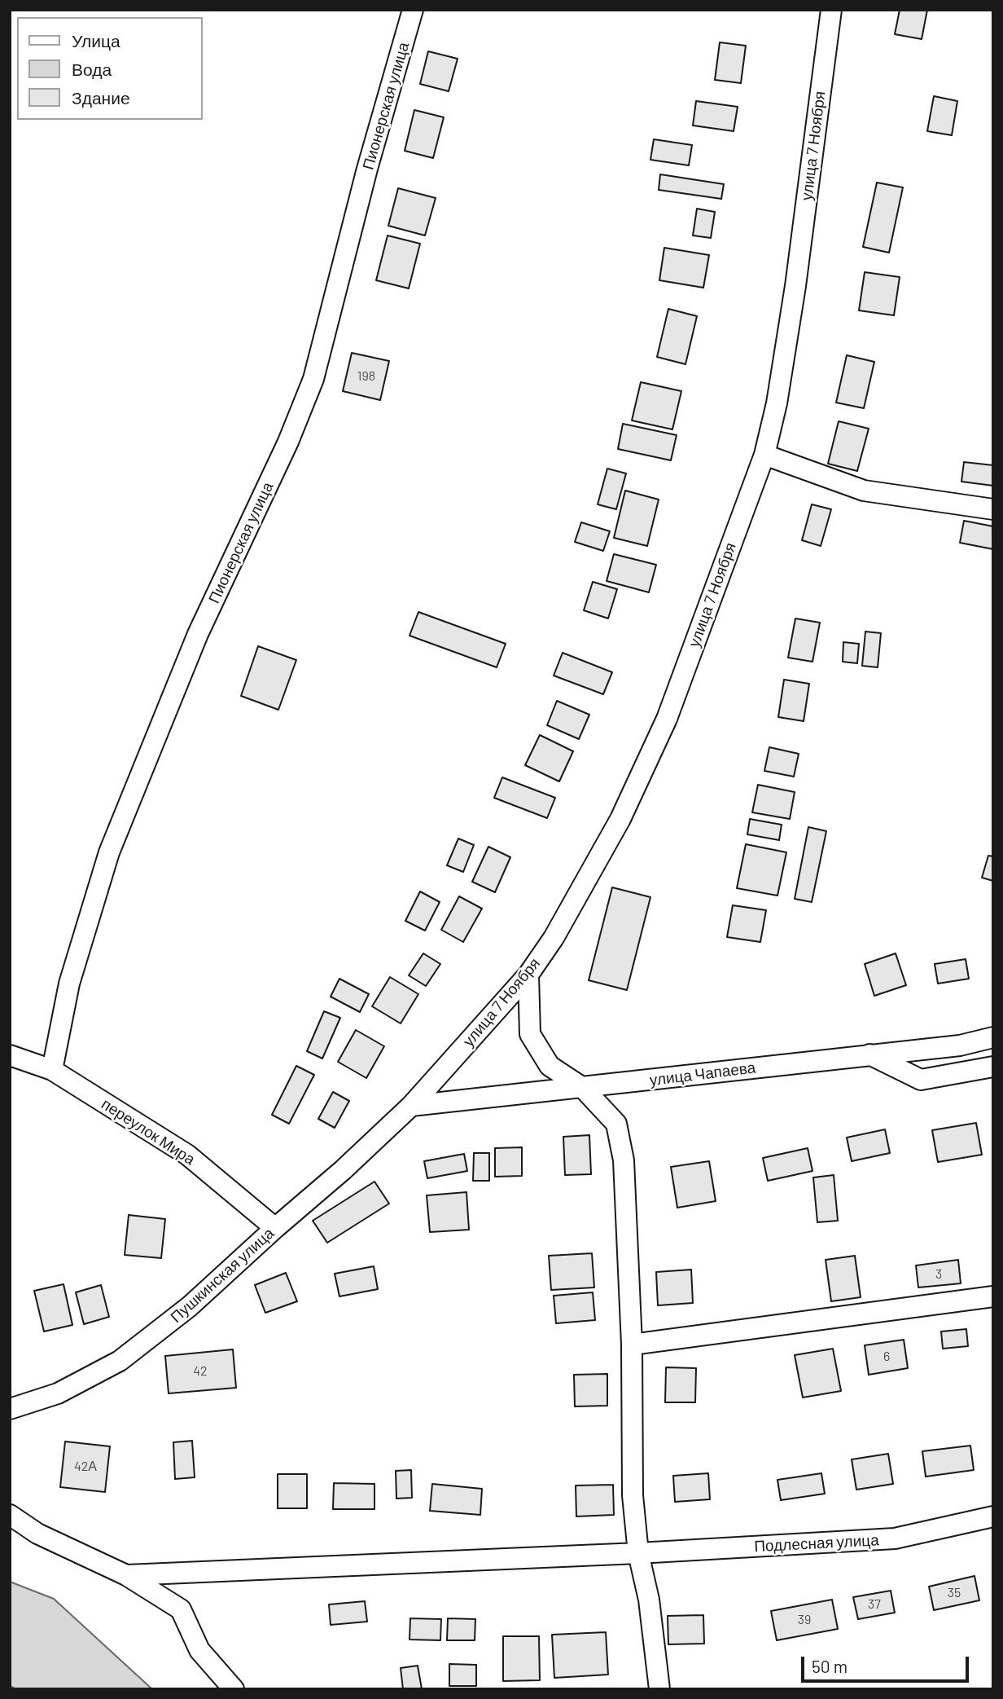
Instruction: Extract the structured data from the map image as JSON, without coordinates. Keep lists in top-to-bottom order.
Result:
{
  "streets": {
    "street": [
      "Пионерская улица",
      "улица 7 Ноября",
      "улица Чапаева",
      "переулок Мира",
      "Пушкинская улица",
      "Подлесная улица"
    ]
  },
  "crossings": [
    ["Пионерская улица", "переулок Мира"],
    ["улица 7 Ноября", "улица Чапаева"],
    ["улица 7 Ноября", "Пушкинская улица"],
    ["улица Чапаева", "Пушкинская улица"],
    ["переулок Мира", "Пушкинская улица"]
  ],
  "house_numbers": [
    "198",
    "3",
    "6",
    "42",
    "42А",
    "35",
    "37",
    "39"
  ],
  "legend": ["Улица", "Вода", "Здание"],
  "scale_bar": "50 m"
}
